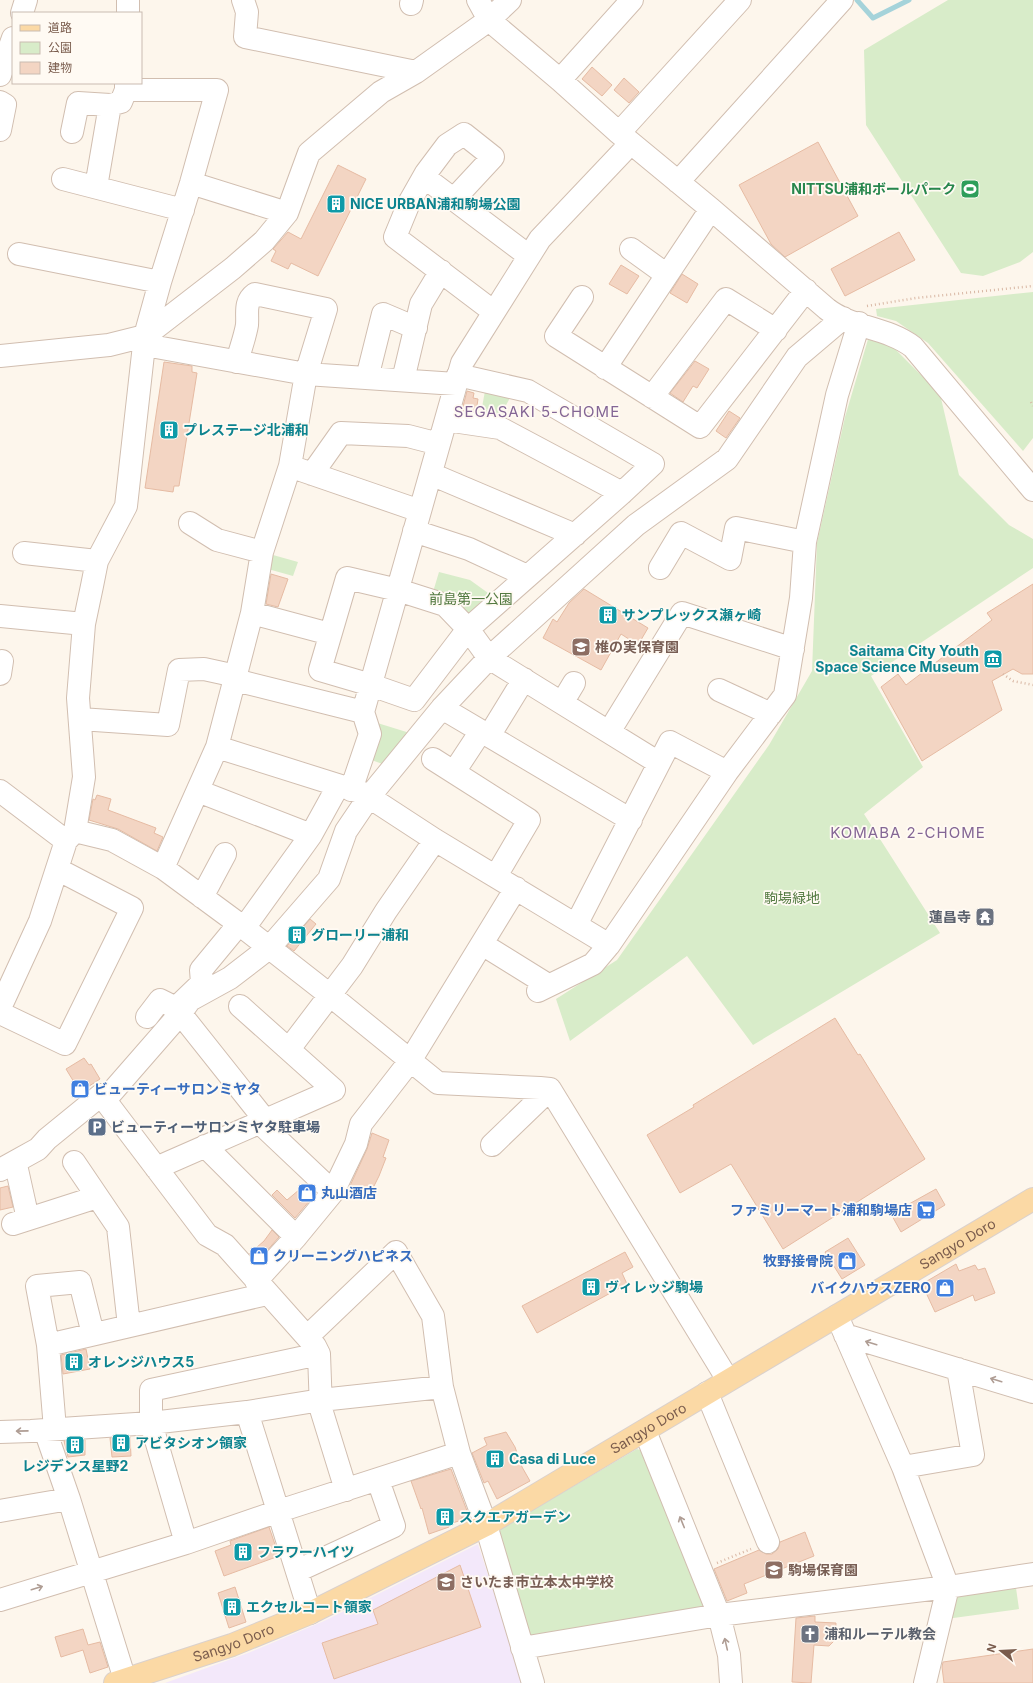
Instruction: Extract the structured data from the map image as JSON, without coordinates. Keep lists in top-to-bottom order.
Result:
{
  "streets": {
    "main road": ["Sangyo Doro"]
  },
  "districts": ["SEGASAKI 5-CHOME", "KOMABA 2-CHOME"],
  "parks": ["前島第一公園", "駒場緑地"],
  "places": {
    "sports": ["NITTSU浦和ボールパーク"],
    "building": [
      "NICE URBAN浦和駒場公園",
      "プレステージ北浦和",
      "サンプレックス瀬ヶ崎",
      "グローリー浦和",
      "ヴィレッジ駒場",
      "オレンジハウス5",
      "アビタシオン領家",
      "レジデンス星野2",
      "Casa di Luce",
      "スクエアガーデン",
      "フラワーハイツ",
      "エクセルコート領家"
    ],
    "school or university": ["椎の実保育園", "駒場保育園", "さいたま市立本太中学校"],
    "museum": ["Saitama City Youth Space Science Museum"],
    "temple": ["蓮昌寺"],
    "shop": [
      "ビューティーサロンミヤタ",
      "丸山酒店",
      "クリーニングハピネス",
      "牧野接骨院",
      "バイクハウスZERO"
    ],
    "parking": ["ビューティーサロンミヤタ駐車場"],
    "supermarket": ["ファミリーマート浦和駒場店"],
    "church": ["浦和ルーテル教会"]
  },
  "legend": ["道路", "公園", "建物"],
  "north": "left"
}
